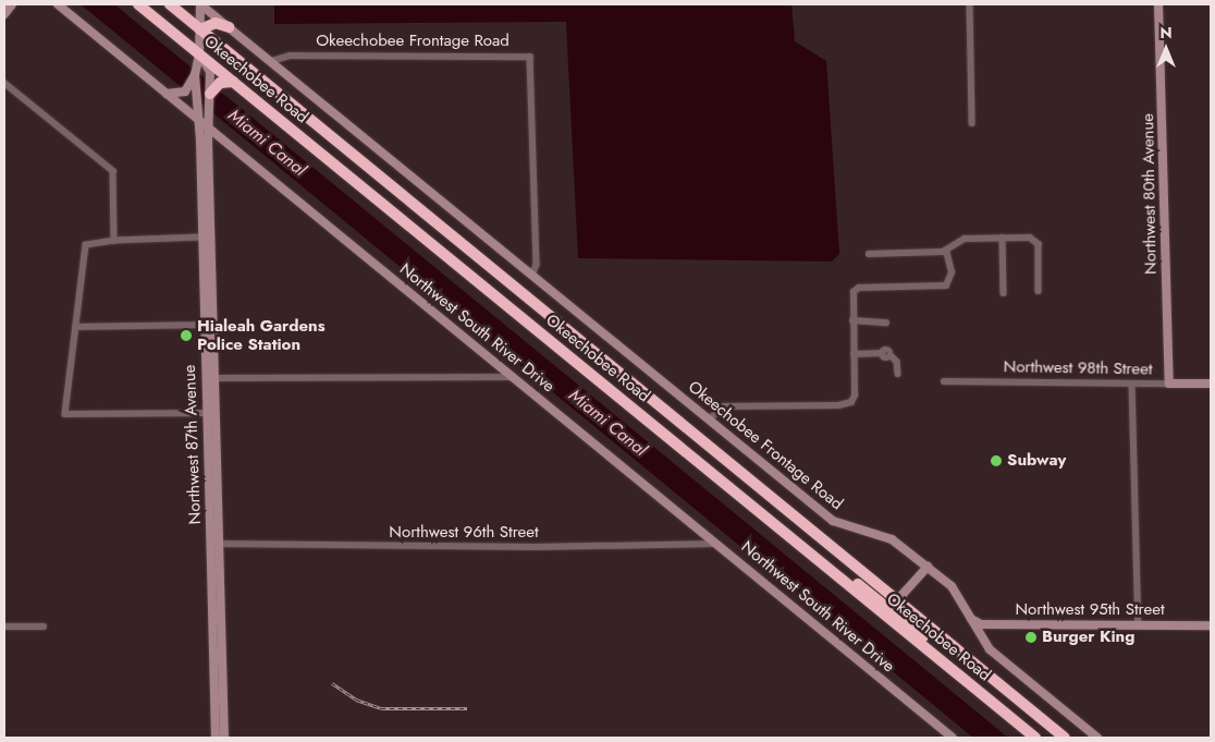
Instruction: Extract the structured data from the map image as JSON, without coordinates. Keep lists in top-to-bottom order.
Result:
{
  "streets": {
    "highway": ["Okeechobee Road"],
    "street": [
      "Okeechobee Frontage Road",
      "Northwest 80th Avenue",
      "Northwest South River Drive",
      "Northwest 98th Street",
      "Northwest 87th Avenue",
      "Northwest 96th Street",
      "Northwest 95th Street"
    ]
  },
  "crossings": [
    ["Okeechobee Frontage Road", "Northwest 95th Street"],
    ["Northwest 80th Avenue", "Northwest 98th Street"],
    ["Northwest South River Drive", "Northwest 87th Avenue"],
    ["Northwest South River Drive", "Northwest 96th Street"],
    ["Northwest 87th Avenue", "Northwest 96th Street"]
  ],
  "water": ["Miami Canal"],
  "places": ["Hialeah Gardens Police Station", "Subway", "Burger King"],
  "north": "top"
}
